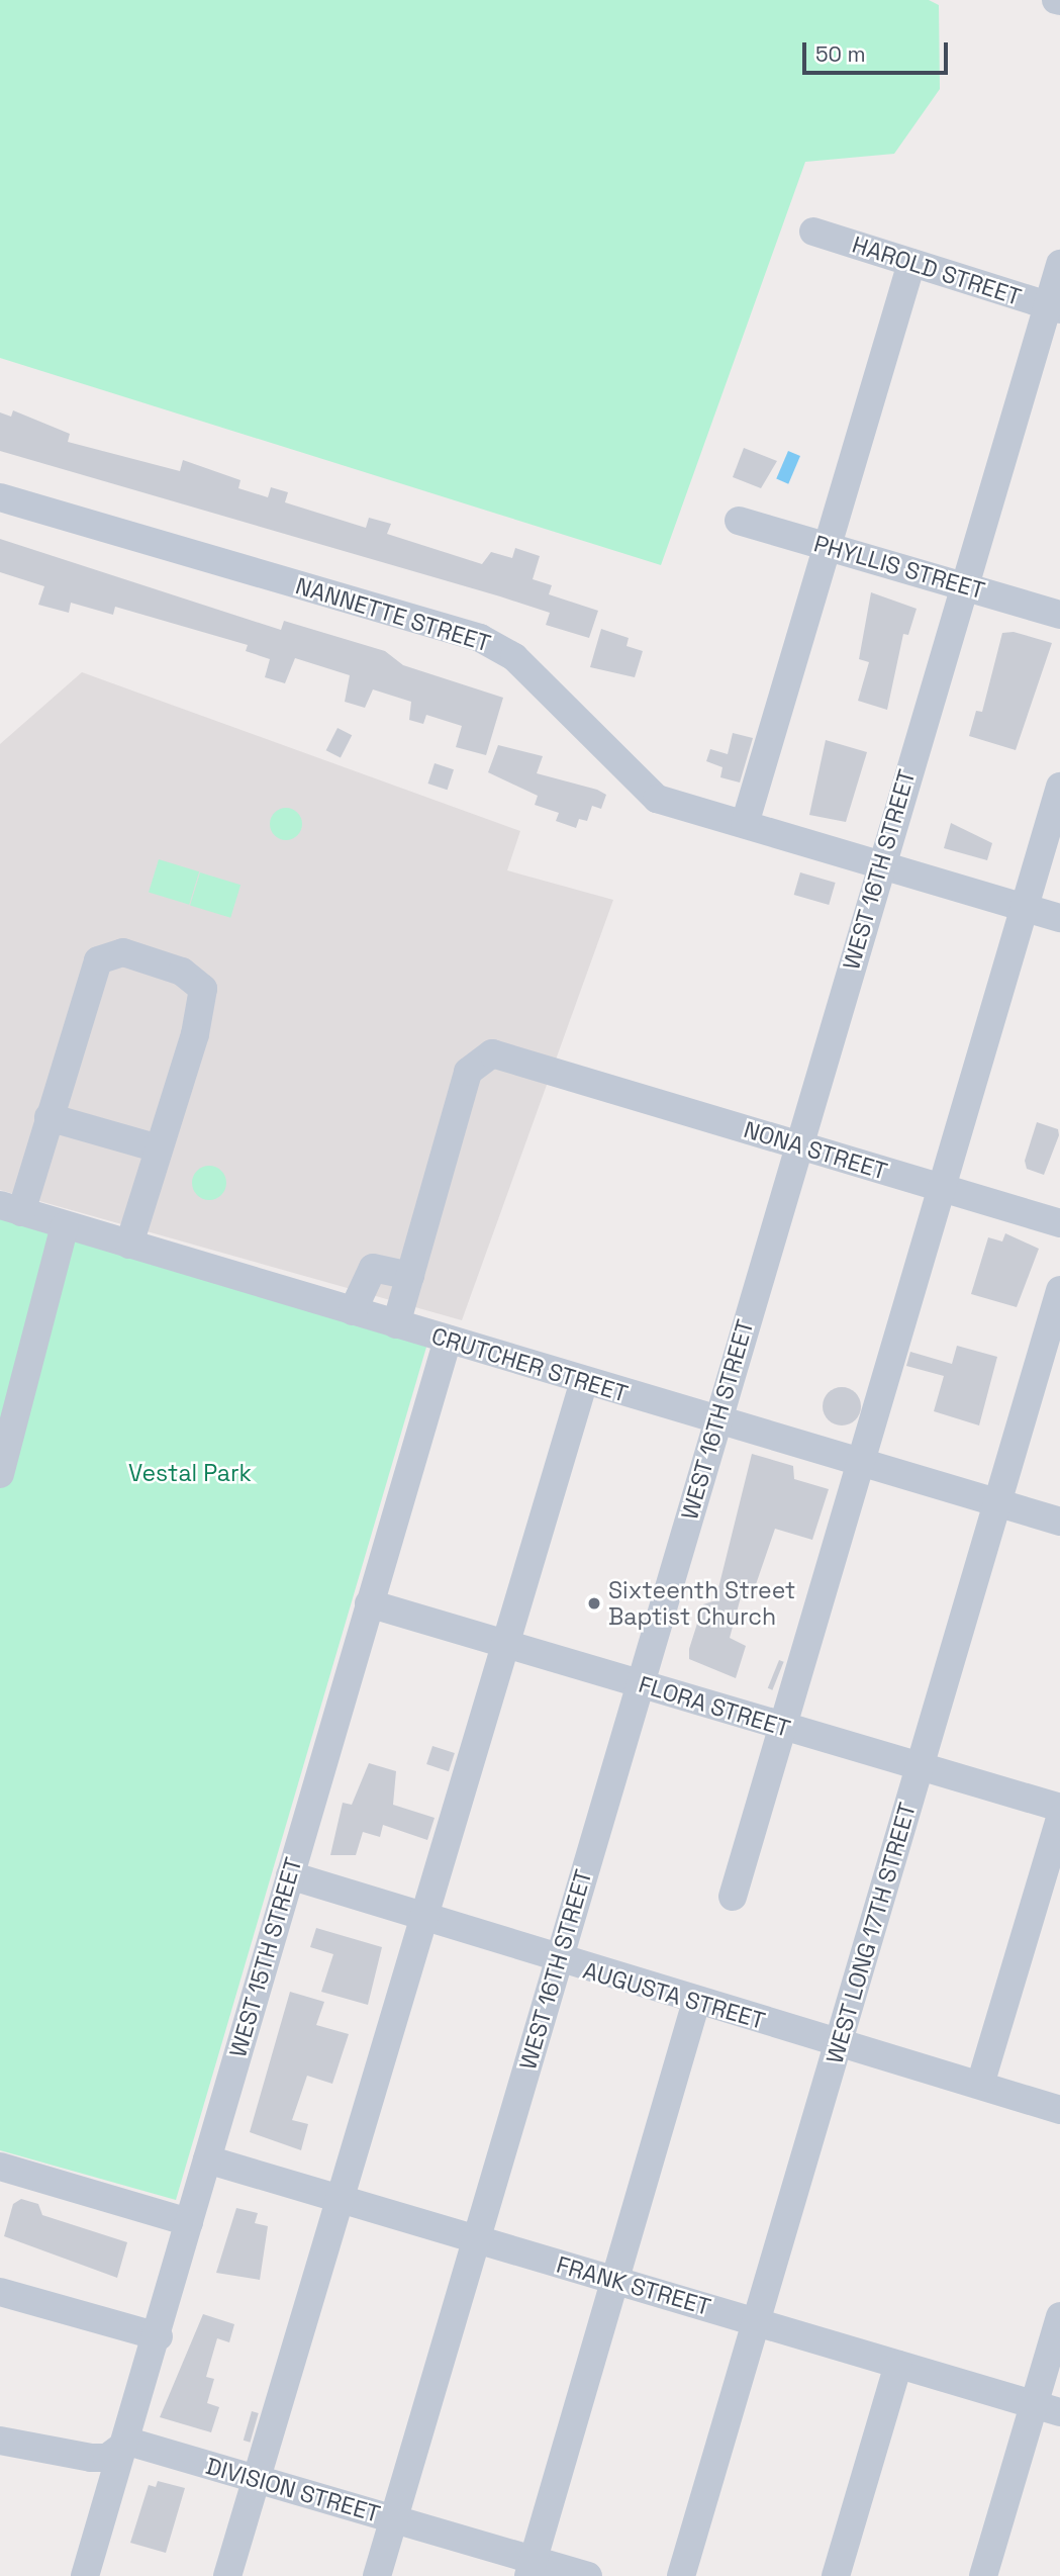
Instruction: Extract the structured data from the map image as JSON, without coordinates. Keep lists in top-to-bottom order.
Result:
{
  "streets": {
    "street": [
      "HAROLD STREET",
      "PHYLLIS STREET",
      "NANNETTE STREET",
      "WEST 16TH STREET",
      "NONA STREET",
      "CRUTCHER STREET",
      "FLORA STREET",
      "WEST LONG 17TH STREET",
      "WEST 15TH STREET",
      "AUGUSTA STREET",
      "FRANK STREET",
      "DIVISION STREET"
    ]
  },
  "crossings": [
    ["HAROLD STREET", "WEST 16TH STREET"],
    ["PHYLLIS STREET", "WEST 16TH STREET"],
    ["NANNETTE STREET", "WEST 16TH STREET"],
    ["WEST 16TH STREET", "NONA STREET"],
    ["WEST 16TH STREET", "CRUTCHER STREET"],
    ["WEST 16TH STREET", "FLORA STREET"],
    ["WEST 16TH STREET", "AUGUSTA STREET"],
    ["WEST 16TH STREET", "FRANK STREET"],
    ["WEST 16TH STREET", "DIVISION STREET"],
    ["CRUTCHER STREET", "WEST LONG 17TH STREET"],
    ["CRUTCHER STREET", "WEST 15TH STREET"],
    ["FLORA STREET", "WEST LONG 17TH STREET"],
    ["FLORA STREET", "WEST 15TH STREET"],
    ["WEST LONG 17TH STREET", "AUGUSTA STREET"],
    ["WEST LONG 17TH STREET", "FRANK STREET"],
    ["WEST 15TH STREET", "AUGUSTA STREET"],
    ["WEST 15TH STREET", "FRANK STREET"],
    ["WEST 15TH STREET", "DIVISION STREET"]
  ],
  "parks": ["Vestal Park"],
  "places": ["Sixteenth Street Baptist Church"],
  "scale_bar": "50 m"
}
